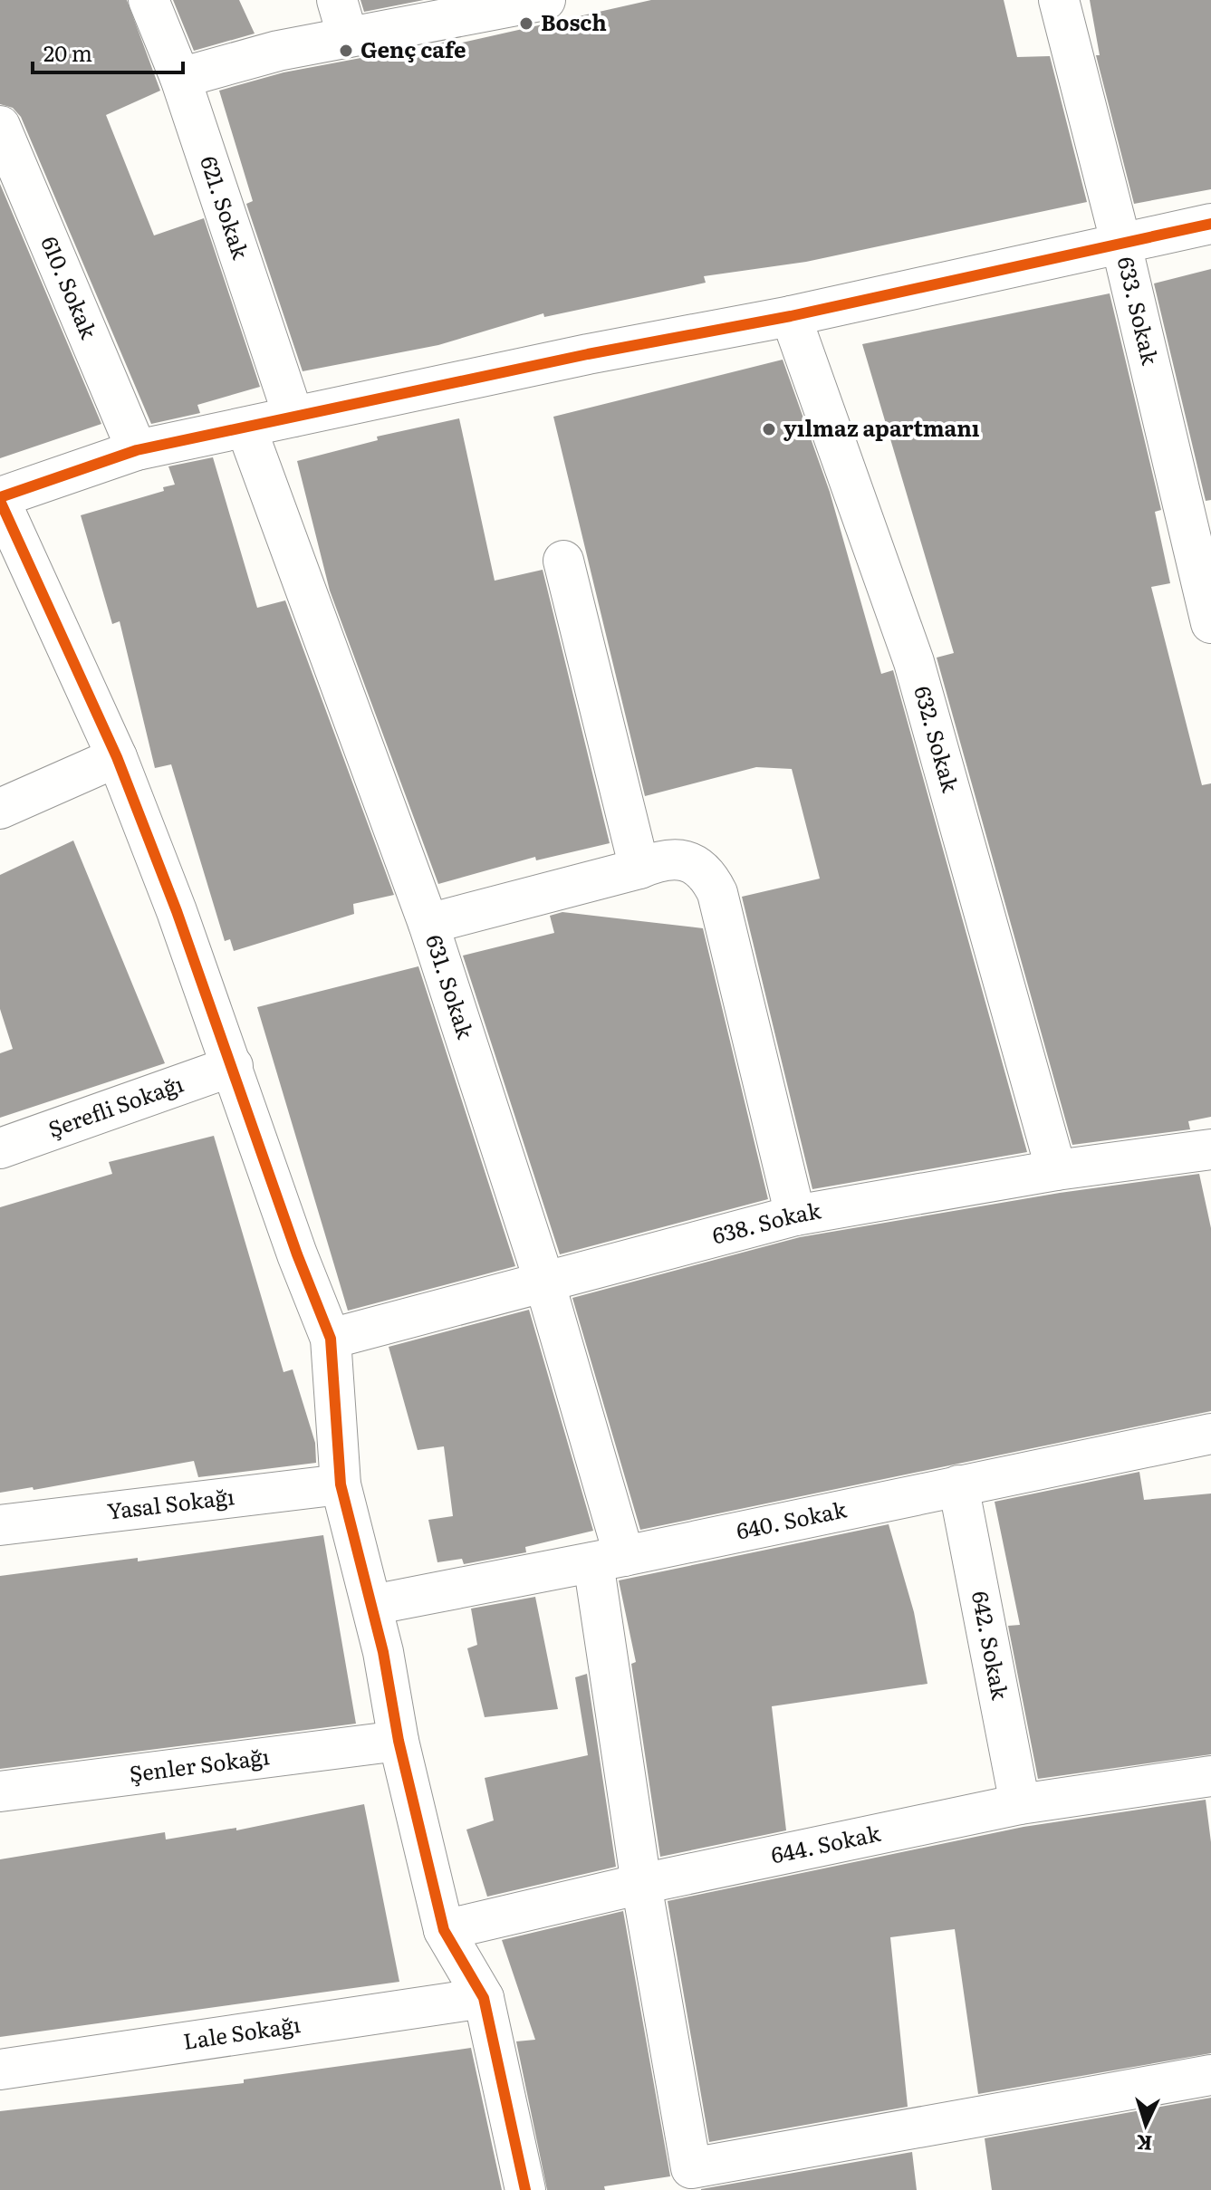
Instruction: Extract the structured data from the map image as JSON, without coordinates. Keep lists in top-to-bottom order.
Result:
{
  "streets": {
    "street": [
      "621. Sokak",
      "610. Sokak",
      "633. Sokak",
      "632. Sokak",
      "631. Sokak",
      "Şerefli Sokağı",
      "638. Sokak",
      "Yasal Sokağı",
      "640. Sokak",
      "642. Sokak",
      "Şenler Sokağı",
      "644. Sokak",
      "Lale Sokağı"
    ]
  },
  "crossings": [
    ["632. Sokak", "638. Sokak"],
    ["631. Sokak", "638. Sokak"],
    ["631. Sokak", "640. Sokak"],
    ["631. Sokak", "644. Sokak"],
    ["640. Sokak", "642. Sokak"],
    ["642. Sokak", "644. Sokak"]
  ],
  "places": ["Bosch", "Genç cafe", "yılmaz apartmanı"],
  "scale_bar": "20 m",
  "north": "bottom"
}
